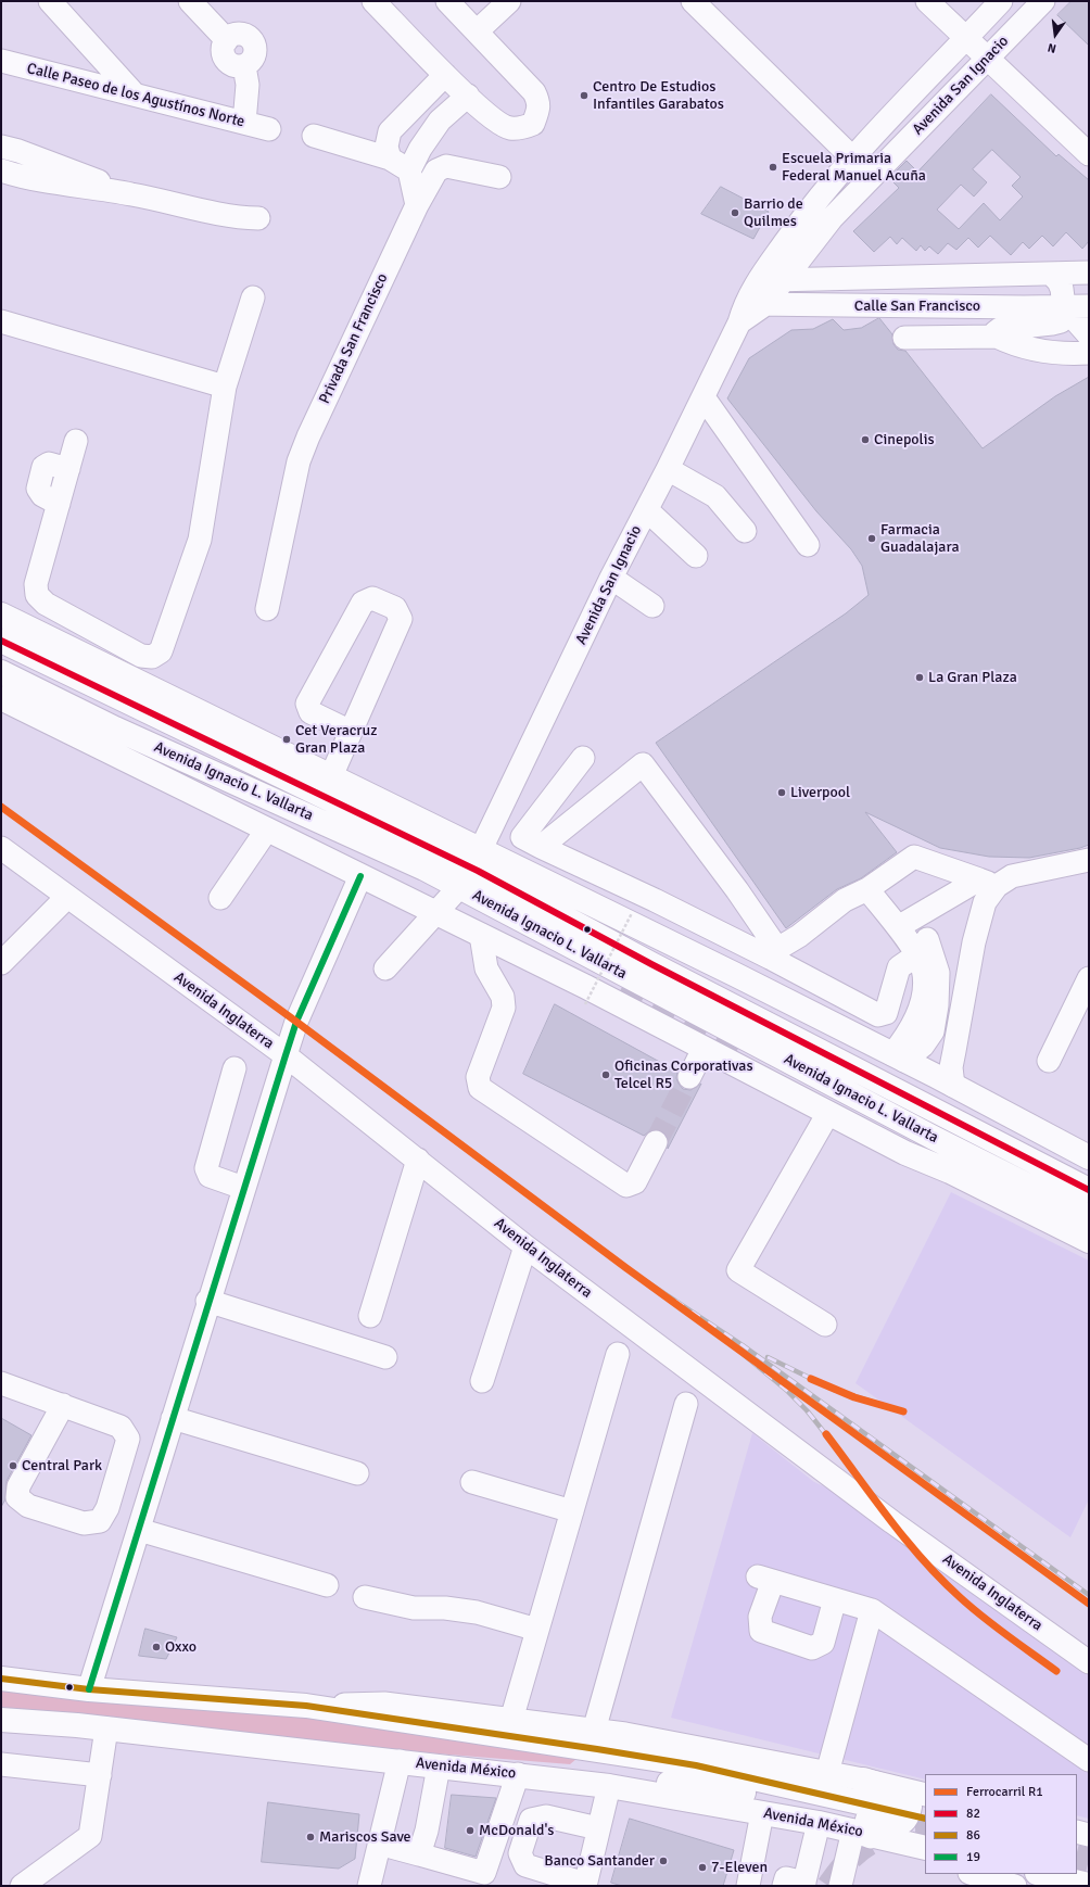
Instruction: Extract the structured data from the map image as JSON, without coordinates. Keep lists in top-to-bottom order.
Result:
{
  "streets": {
    "main road": ["Avenida Ignacio L. Vallarta", "Avenida México"],
    "street": [
      "Avenida San Ignacio",
      "Calle Paseo de los Agustínos Norte",
      "Calle San Francisco",
      "Privada San Francisco",
      "Avenida Inglaterra"
    ]
  },
  "crossings": [
    ["Avenida San Ignacio", "Calle San Francisco"],
    ["Avenida San Ignacio", "Avenida Ignacio L. Vallarta"]
  ],
  "places": [
    "Centro De Estudios Infantiles Garabatos",
    "Escuela Primaria Federal Manuel Acuña",
    "Barrio de Quilmes",
    "Cinepolis",
    "Farmacia Guadalajara",
    "La Gran Plaza",
    "Cet Veracruz Gran Plaza",
    "Liverpool",
    "Oficinas Corporativas Telcel R5",
    "Central Park",
    "Oxxo",
    "McDonald's",
    "Mariscos Save",
    "Banco Santander",
    "7-Eleven"
  ],
  "lines": [
    "transit line 82",
    "rail line R1",
    "transit line 19",
    "transit line 86"
  ],
  "legend": [
    "Ferrocarril R1",
    "82",
    "86",
    "19"
  ],
  "north": "bottom"
}
